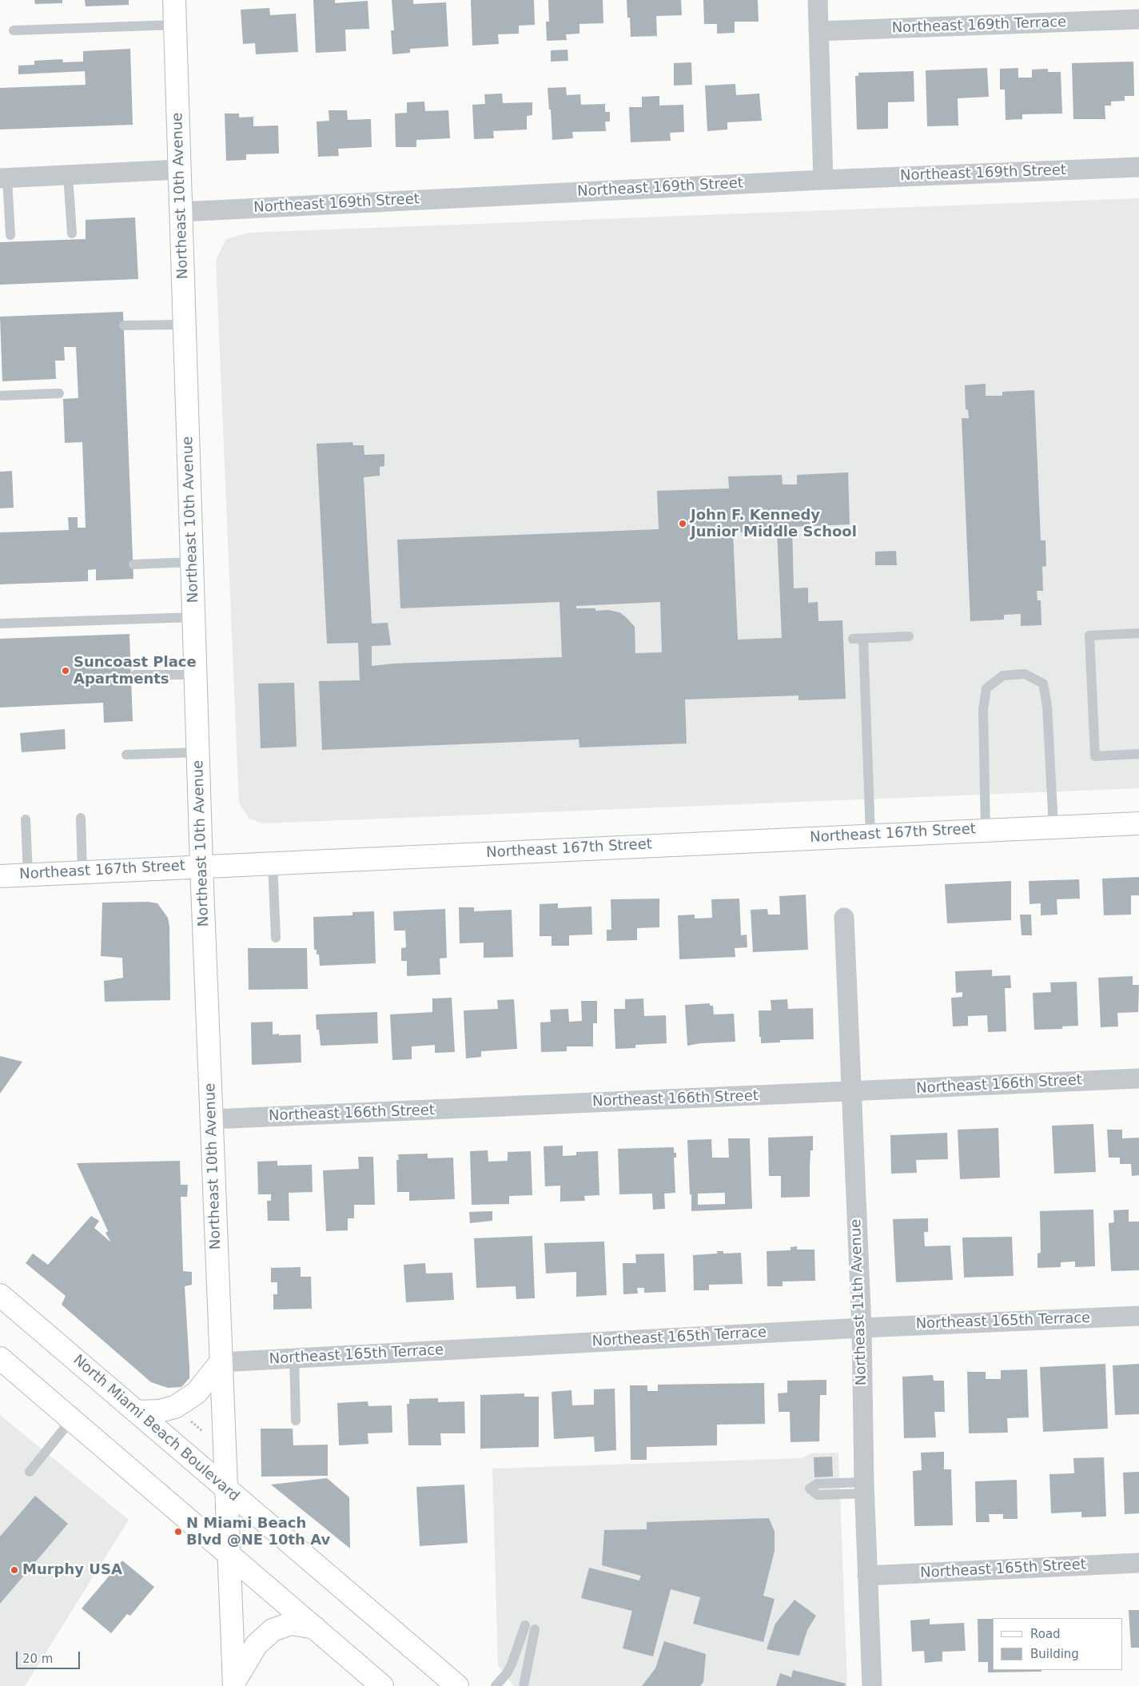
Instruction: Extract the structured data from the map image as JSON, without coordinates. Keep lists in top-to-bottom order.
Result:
{
  "streets": {
    "street": [
      "Northeast 169th Terrace",
      "Northeast 169th Street",
      "Northeast 10th Avenue",
      "Northeast 167th Street",
      "Northeast 166th Street",
      "Northeast 11th Avenue",
      "Northeast 165th Terrace",
      "North Miami Beach Boulevard",
      "Northeast 165th Street"
    ]
  },
  "crossings": [
    ["Northeast 169th Street", "Northeast 10th Avenue"],
    ["Northeast 10th Avenue", "Northeast 167th Street"],
    ["Northeast 10th Avenue", "Northeast 166th Street"],
    ["Northeast 10th Avenue", "Northeast 165th Terrace"],
    ["Northeast 10th Avenue", "North Miami Beach Boulevard"],
    ["Northeast 166th Street", "Northeast 11th Avenue"],
    ["Northeast 11th Avenue", "Northeast 165th Terrace"],
    ["Northeast 11th Avenue", "Northeast 165th Street"]
  ],
  "places": [
    "John F. Kennedy Junior Middle School",
    "Suncoast Place Apartments",
    "N Miami Beach Blvd @NE 10th Av",
    "Murphy USA"
  ],
  "legend": ["Road", "Building"],
  "scale_bar": "20 m"
}
